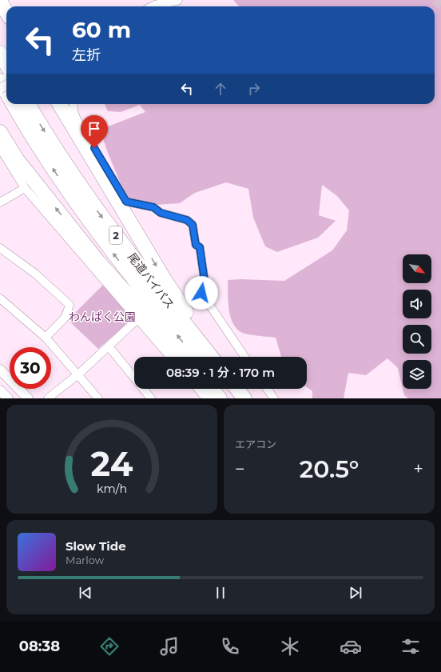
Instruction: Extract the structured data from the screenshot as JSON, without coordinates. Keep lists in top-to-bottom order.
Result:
{
  "streets": {
    "highway": ["2", "尾道バイパス"]
  },
  "parks": ["わんぱく公園"],
  "north": "bottom right",
  "page": {
    "turn": ["60 m", "左折"],
    "limit": "30",
    "trip": "08:39 · 1 分 · 170 m",
    "tile": "エアコン",
    "heat": ["−", "20.5°", "+"],
    "song": ["Slow Tide", "Marlow"],
    "tabs": "08:38",
    "gauge": ["24", "km/h"]
  }
}
